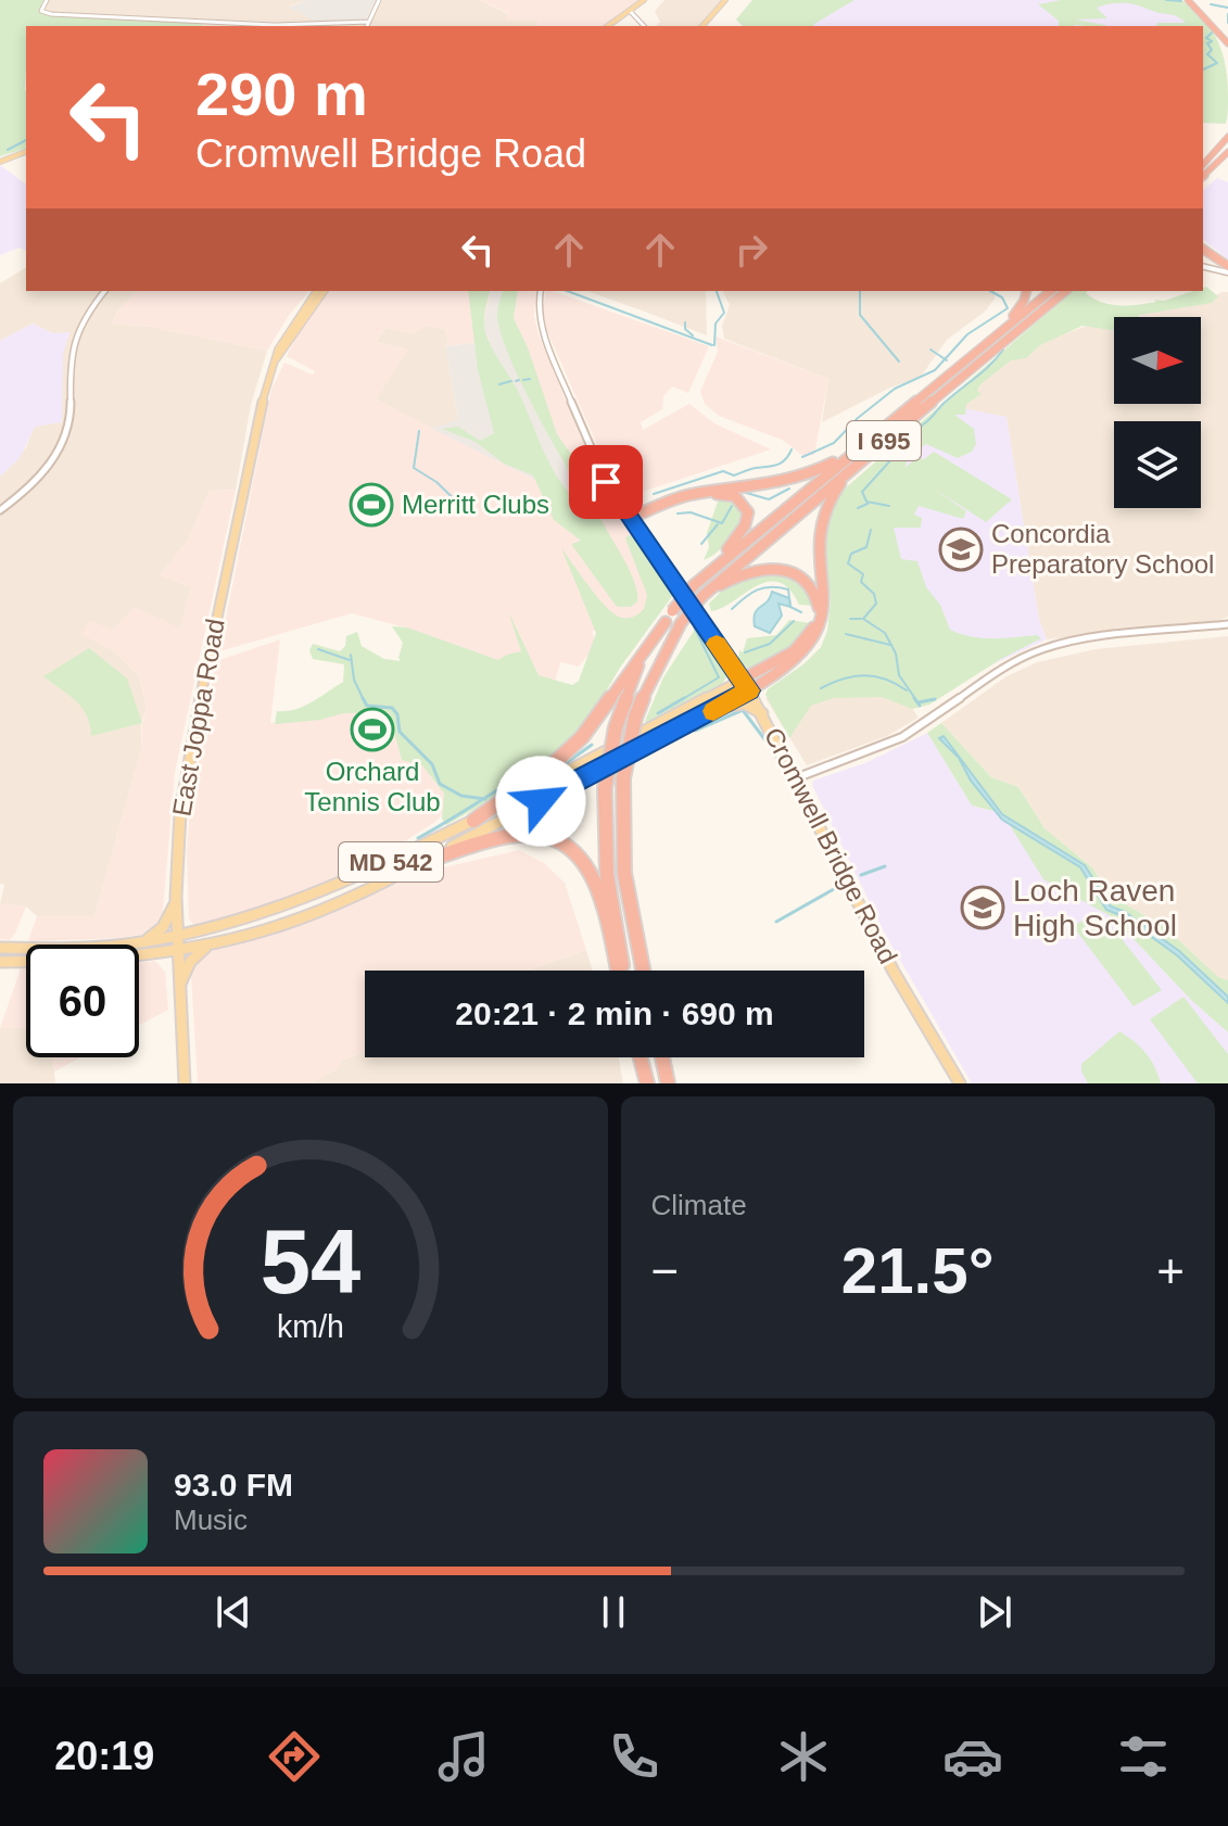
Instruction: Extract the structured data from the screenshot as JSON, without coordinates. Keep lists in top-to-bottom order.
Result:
{
  "streets": {
    "highway": ["I 695"],
    "main road": ["East Joppa Road", "Cromwell Bridge Road", "MD 542"]
  },
  "crossings": [
    ["East Joppa Road", "MD 542"],
    ["Cromwell Bridge Road", "MD 542"]
  ],
  "places": {
    "sports": ["Merritt Clubs", "Orchard Tennis Club"],
    "school or university": ["Concordia Preparatory School", "Loch Raven High School"]
  },
  "north": "right",
  "page": {
    "turn": ["290 m", "Cromwell Bridge Road"],
    "limit": "60",
    "trip": "20:21 · 2 min · 690 m",
    "tile": "Climate",
    "heat": ["−", "21.5°", "+"],
    "song": ["93.0 FM", "Music"],
    "tabs": "20:19",
    "gauge": ["54", "km/h"]
  }
}
